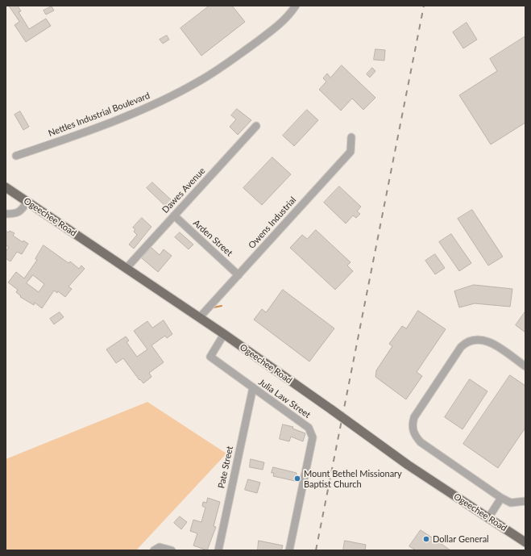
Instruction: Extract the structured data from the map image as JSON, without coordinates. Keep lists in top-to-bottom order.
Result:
{
  "streets": {
    "main road": ["Ogeechee Road"],
    "street": [
      "Nettles Industrial Boulevard",
      "Dawes Avenue",
      "Owens Industrial",
      "Arden Street",
      "Julia Law Street",
      "Pate Street"
    ]
  },
  "crossings": [
    ["Dawes Avenue", "Ogeechee Road"],
    ["Dawes Avenue", "Arden Street"],
    ["Ogeechee Road", "Owens Industrial"],
    ["Ogeechee Road", "Julia Law Street"],
    ["Owens Industrial", "Arden Street"],
    ["Julia Law Street", "Pate Street"]
  ],
  "places": ["Mount Bethel Missionary Baptist Church", "Dollar General"]
}
